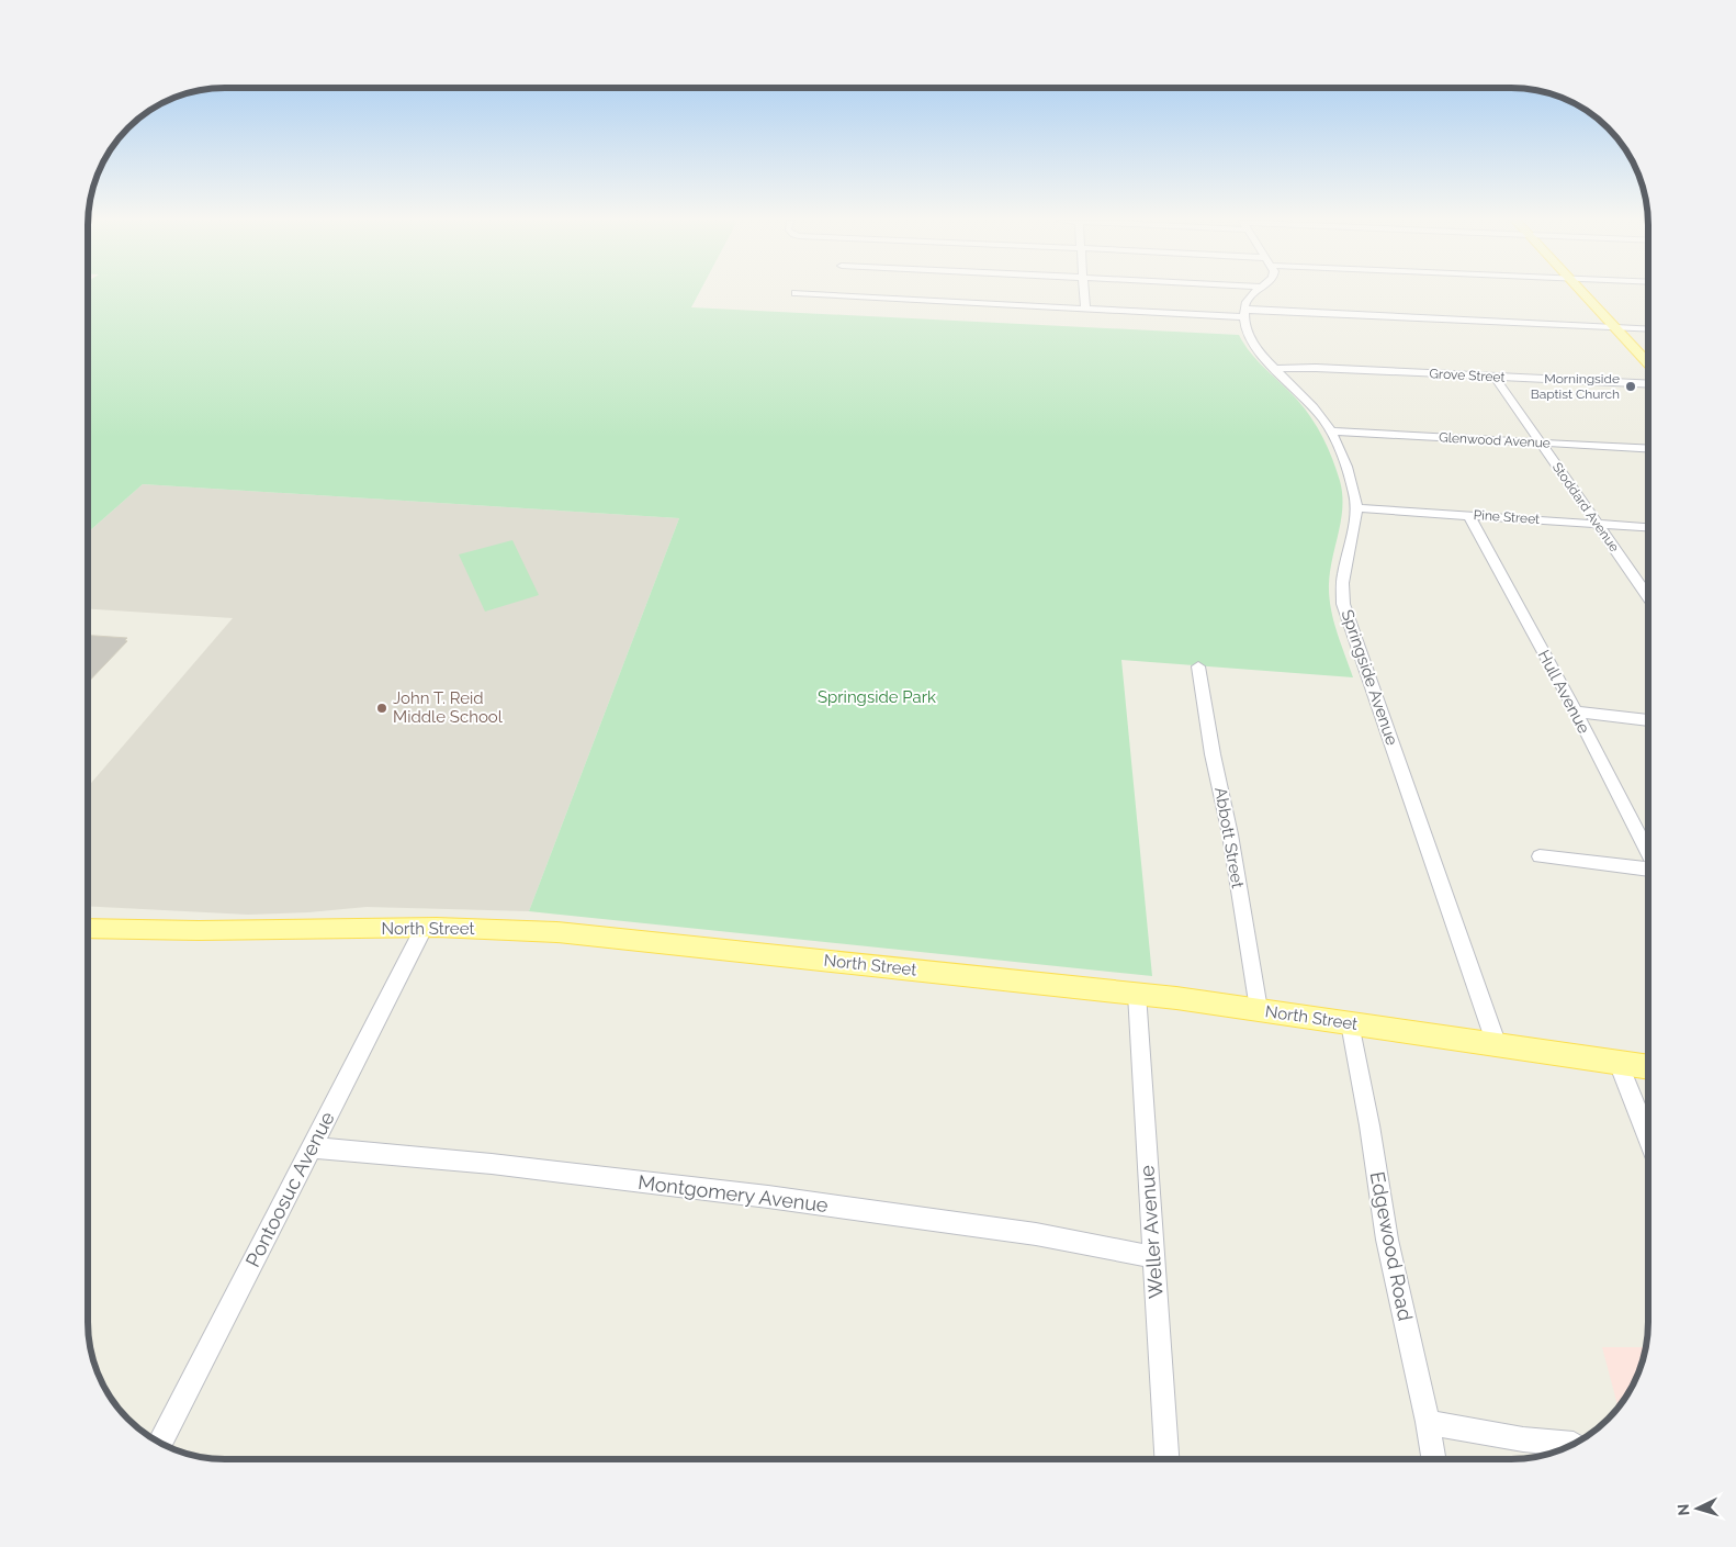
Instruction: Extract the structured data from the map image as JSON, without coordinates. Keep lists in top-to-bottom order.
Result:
{
  "streets": {
    "main road": ["North Street"],
    "street": [
      "Grove Street",
      "Glenwood Avenue",
      "Stoddard Avenue",
      "Pine Street",
      "Springside Avenue",
      "Hull Avenue",
      "Abbott Street",
      "Pontoosuc Avenue",
      "Montgomery Avenue",
      "Weller Avenue",
      "Edgewood Road"
    ]
  },
  "crossings": [
    ["Grove Street", "Stoddard Avenue"],
    ["Grove Street", "Springside Avenue"],
    ["Glenwood Avenue", "Stoddard Avenue"],
    ["Glenwood Avenue", "Springside Avenue"],
    ["Stoddard Avenue", "Pine Street"],
    ["Pine Street", "Springside Avenue"],
    ["Pine Street", "Hull Avenue"],
    ["Springside Avenue", "North Street"],
    ["Abbott Street", "North Street"],
    ["North Street", "Pontoosuc Avenue"],
    ["North Street", "Weller Avenue"],
    ["North Street", "Edgewood Road"],
    ["Pontoosuc Avenue", "Montgomery Avenue"],
    ["Montgomery Avenue", "Weller Avenue"]
  ],
  "parks": ["Springside Park"],
  "places": ["Morningside Baptist Church", "John T. Reid Middle School"],
  "north": "left"
}
